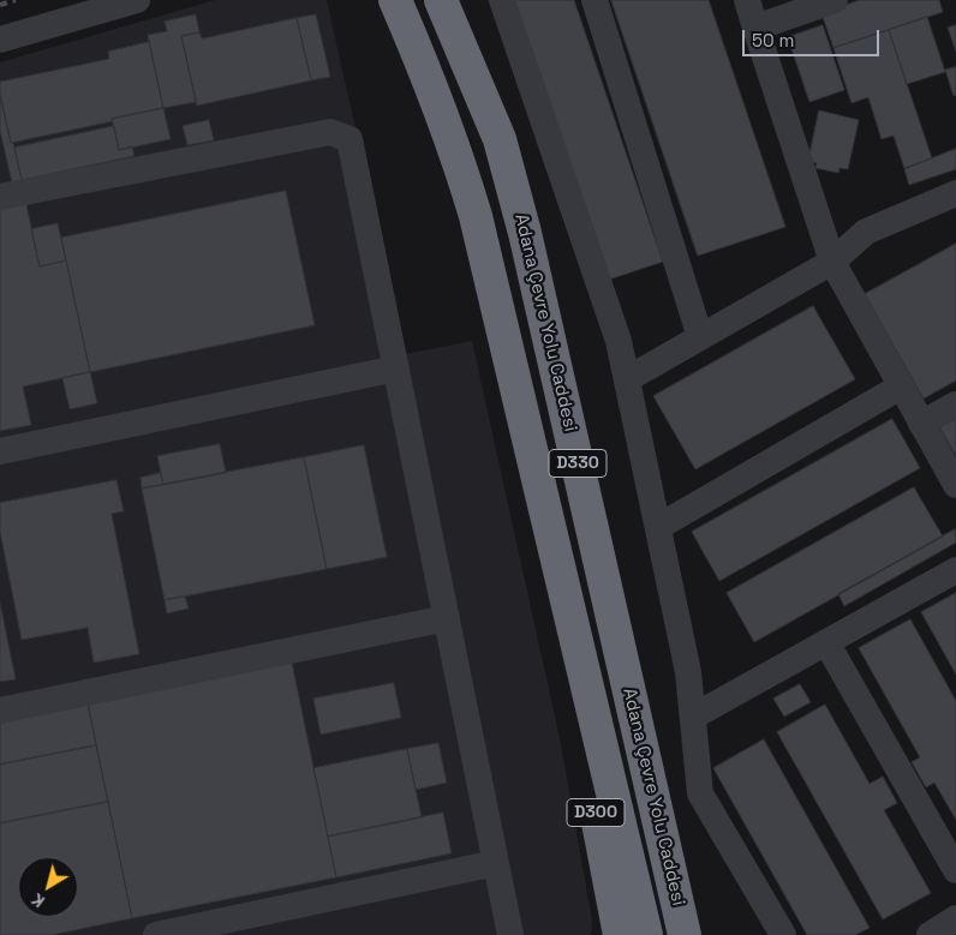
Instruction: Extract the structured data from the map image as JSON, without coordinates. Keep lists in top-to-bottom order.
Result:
{
  "streets": {
    "highway": ["Adana Çevre Yolu Caddesi", "D330", "D300"]
  },
  "crossings": [
    ["D330", "D300"]
  ],
  "scale_bar": "50 m",
  "north": "bottom left"
}
